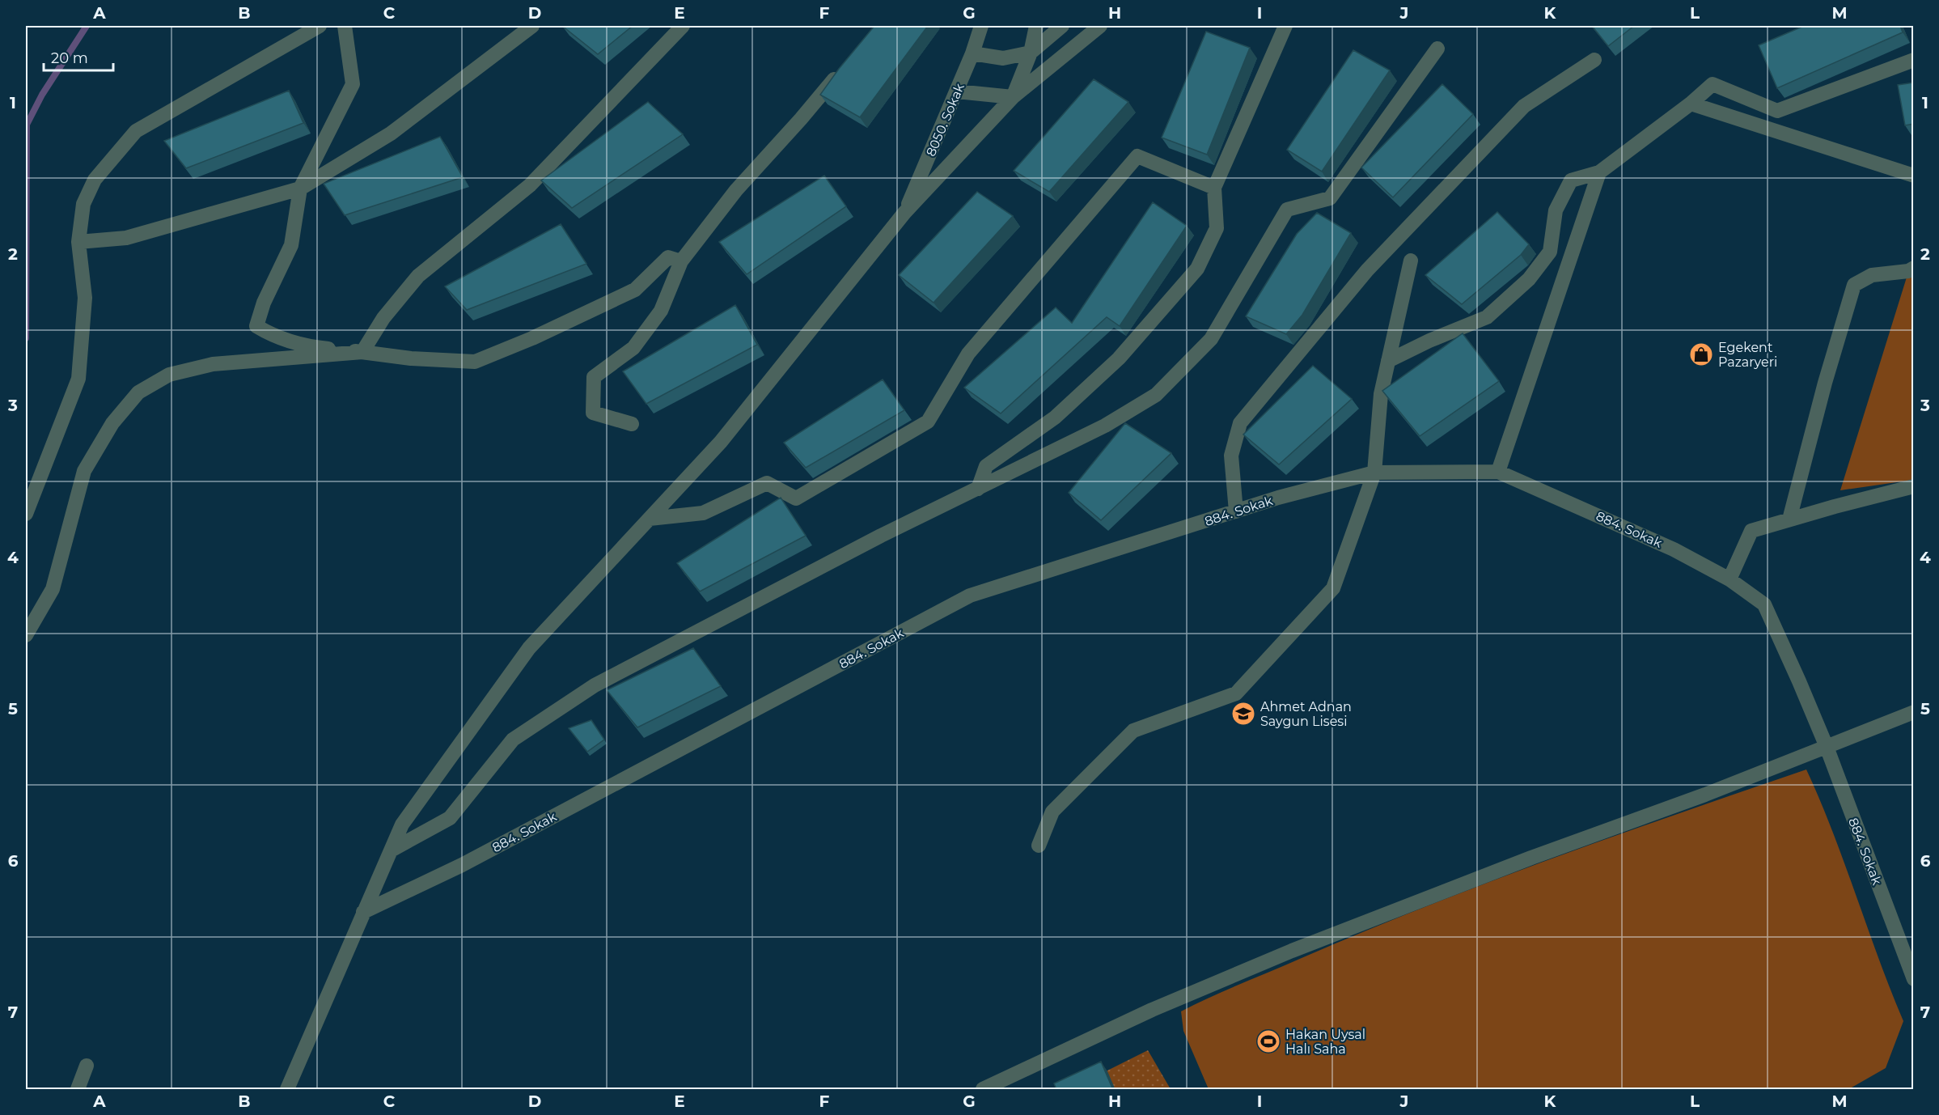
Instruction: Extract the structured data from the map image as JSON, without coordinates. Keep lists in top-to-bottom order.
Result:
{
  "streets": {
    "street": ["8050. Sokak", "884. Sokak"]
  },
  "places": {
    "shop": ["Egekent Pazaryeri"],
    "school or university": ["Ahmet Adnan Saygun Lisesi"],
    "sports": ["Hakan Uysal Halı Saha"]
  },
  "scale_bar": "20 m",
  "grid": {
    "columns": [
      "A",
      "B",
      "C",
      "D",
      "E",
      "F",
      "G",
      "H",
      "I",
      "J",
      "K",
      "L",
      "M"
    ],
    "rows": [
      "1",
      "2",
      "3",
      "4",
      "5",
      "6",
      "7"
    ]
  }
}
